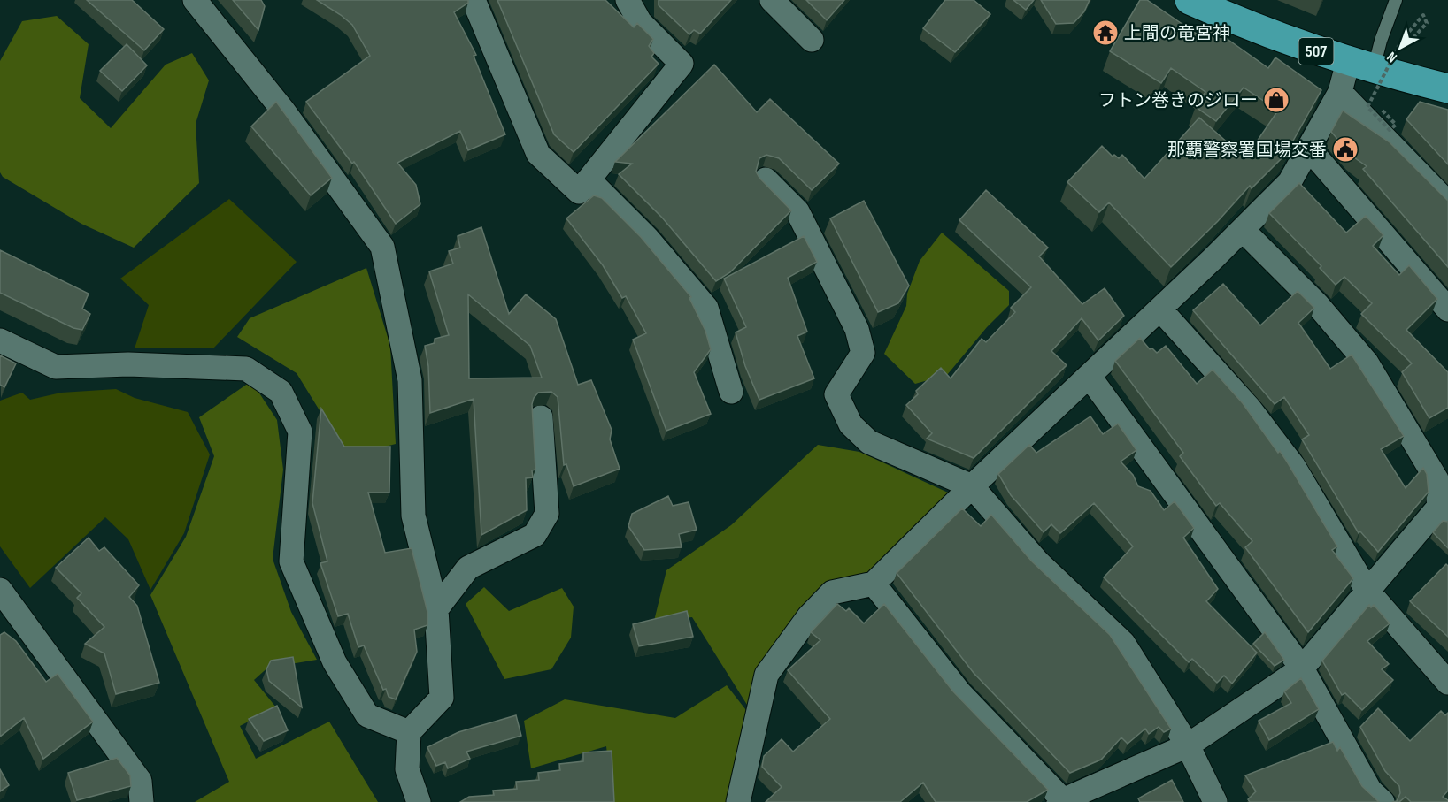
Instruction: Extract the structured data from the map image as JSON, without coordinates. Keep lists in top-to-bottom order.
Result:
{
  "streets": {
    "highway": ["507"]
  },
  "places": {
    "temple": ["上間の竜宮神"],
    "shop": ["フトン巻きのジロー"],
    "public building": ["那覇警察署国場交番"]
  },
  "north": "bottom left"
}
